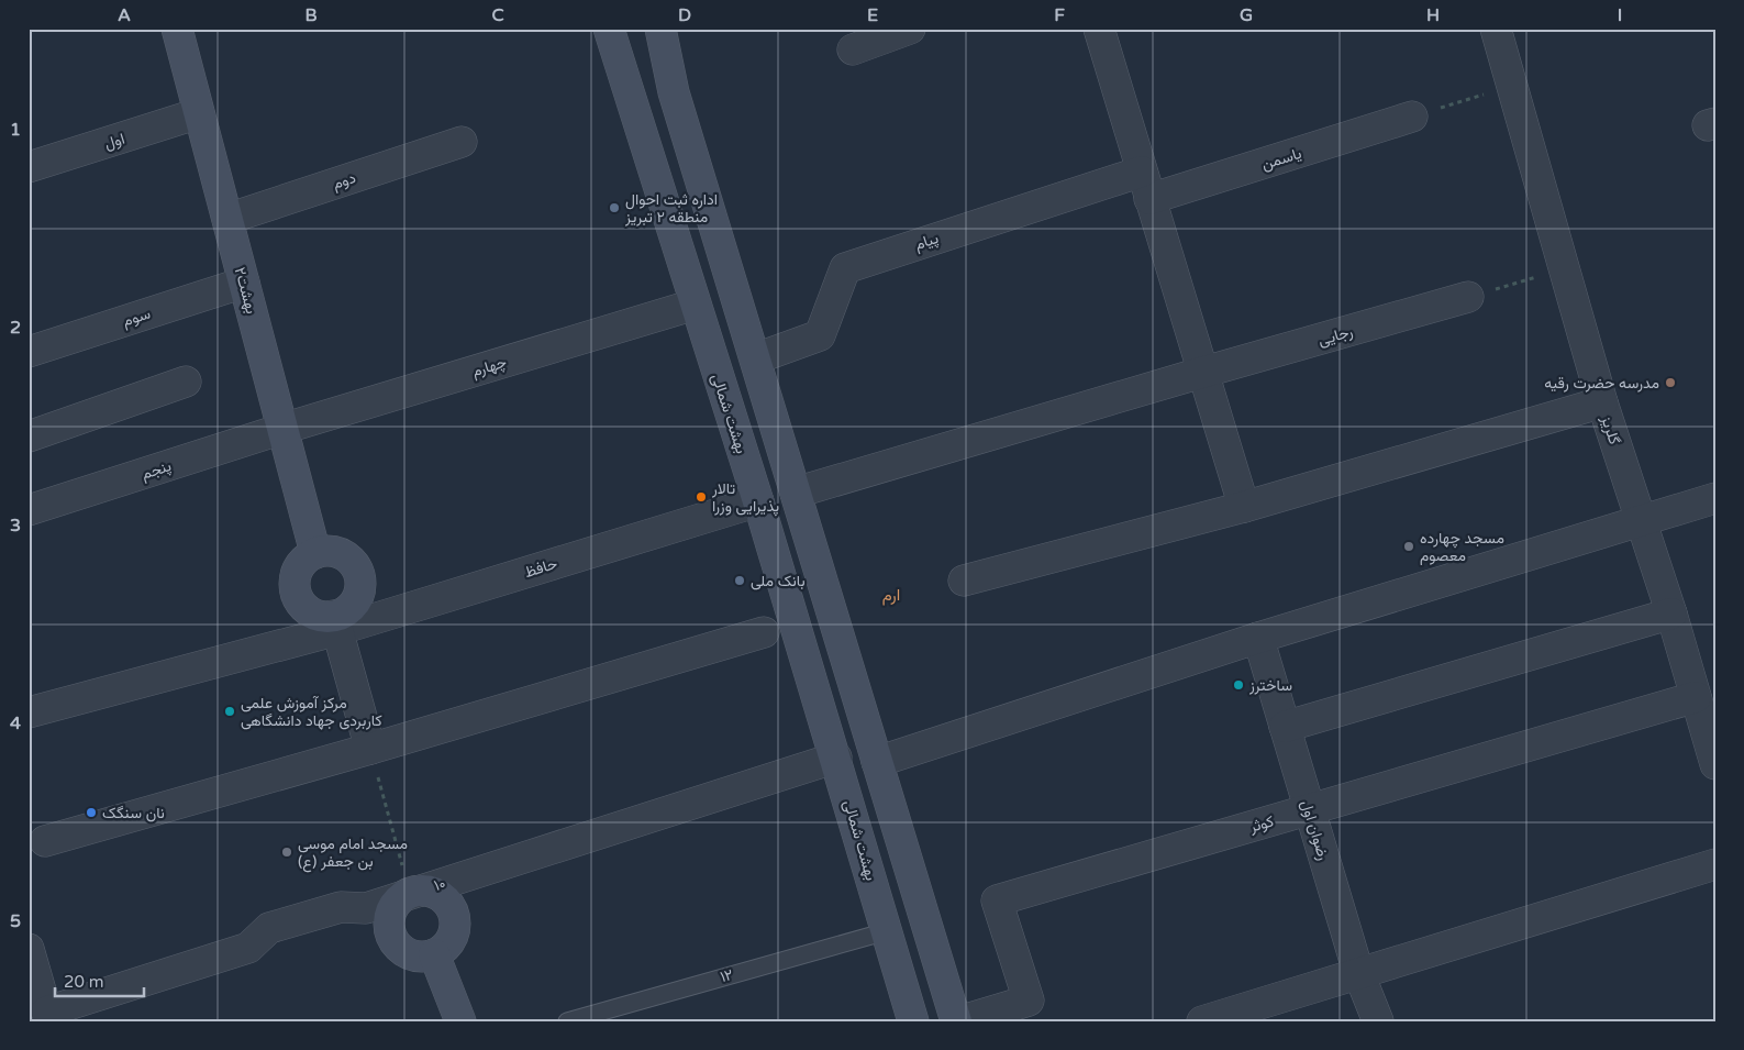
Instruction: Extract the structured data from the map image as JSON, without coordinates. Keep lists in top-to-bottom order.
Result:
{
  "streets": {
    "main road": ["بهشت۲", "بهشت شمالی"],
    "street": [
      "اول",
      "یاسمن",
      "دوم",
      "پیام",
      "سوم",
      "رجایی",
      "چهارم",
      "گلریز",
      "پنجم",
      "حافظ",
      "کوثر",
      "رضوان اول",
      "۱۰"
    ],
    "lane": ["۱۲"]
  },
  "crossings": [
    ["اول", "بهشت۲"],
    ["دوم", "بهشت۲"],
    ["بهشت۲", "سوم"],
    ["بهشت۲", "چهارم"],
    ["بهشت۲", "پنجم"],
    ["بهشت۲", "حافظ"],
    ["چهارم", "بهشت شمالی"],
    ["چهارم", "پنجم"],
    ["بهشت شمالی", "حافظ"],
    ["بهشت شمالی", "۱۰"],
    ["بهشت شمالی", "۱۲"],
    ["گلریز", "کوثر"],
    ["کوثر", "رضوان اول"]
  ],
  "districts": ["ارم"],
  "places": [
    "اداره ثبت احوال منطقه ۲ تبریز",
    "مدرسه حضرت رقیه",
    "تالار پذیرایی وزرا",
    "مسجد چهارده معصوم",
    "بانک ملی",
    "ساخترز",
    "مرکز آموزش علمی کاربردی جهاد دانشگاهی",
    "نان سنگک",
    "مسجد امام موسی بن جعفر (ع)"
  ],
  "scale_bar": "20 m",
  "grid": {
    "columns": [
      "A",
      "B",
      "C",
      "D",
      "E",
      "F",
      "G",
      "H",
      "I"
    ],
    "rows": [
      "1",
      "2",
      "3",
      "4",
      "5"
    ]
  }
}
